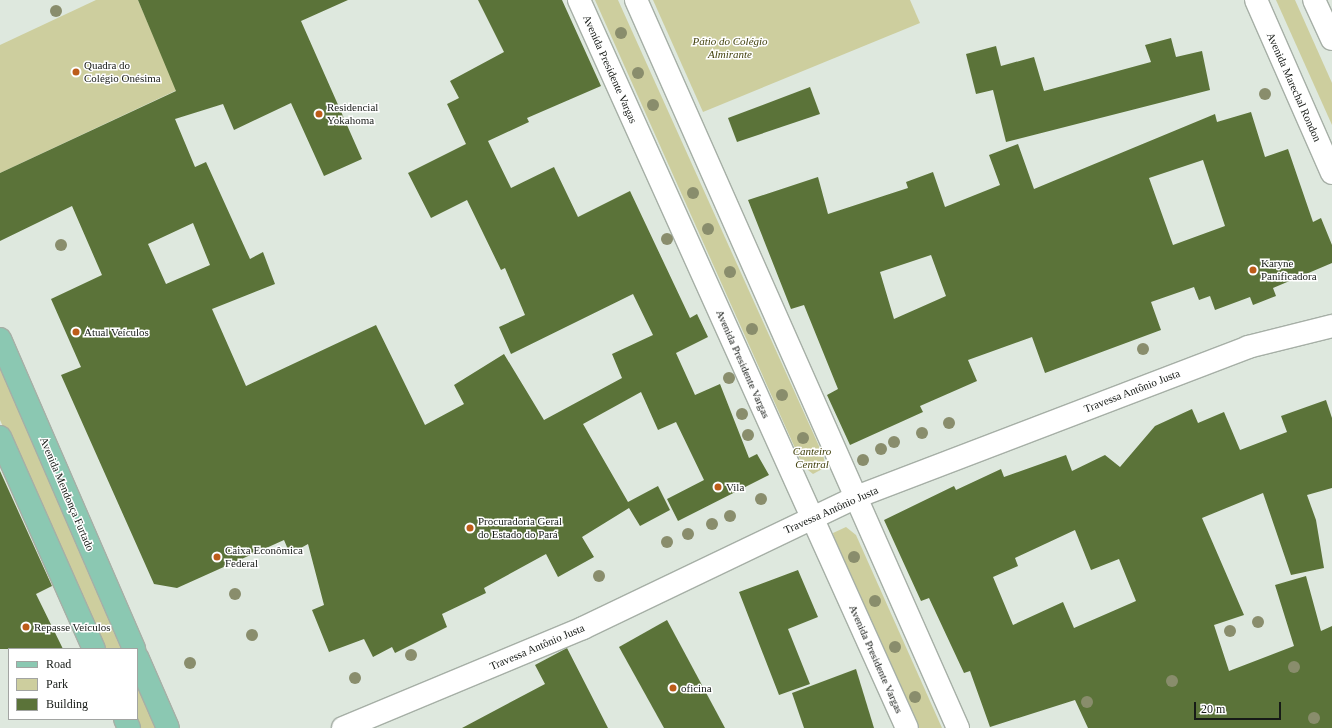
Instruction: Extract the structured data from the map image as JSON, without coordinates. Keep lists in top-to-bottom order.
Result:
{
  "streets": {
    "main road": ["Avenida Mendonça Furtado"],
    "street": ["Avenida Presidente Vargas", "Avenida Marechal Rondon", "Travessa Antônio Justa"]
  },
  "crossings": [
    ["Avenida Presidente Vargas", "Travessa Antônio Justa"]
  ],
  "parks": ["Pátio do Colégio Almirante", "Canteiro Central"],
  "places": [
    "Quadra do Colégio Onésima",
    "Residencial Yokahoma",
    "Karyne Panificadora",
    "Atual Veículos",
    "Vila",
    "Procuradoria Geral do Estado do Pará",
    "Caixa Econômica Federal",
    "Repasse Veículos",
    "oficina"
  ],
  "legend": ["Road", "Park", "Building"],
  "scale_bar": "20 m"
}
